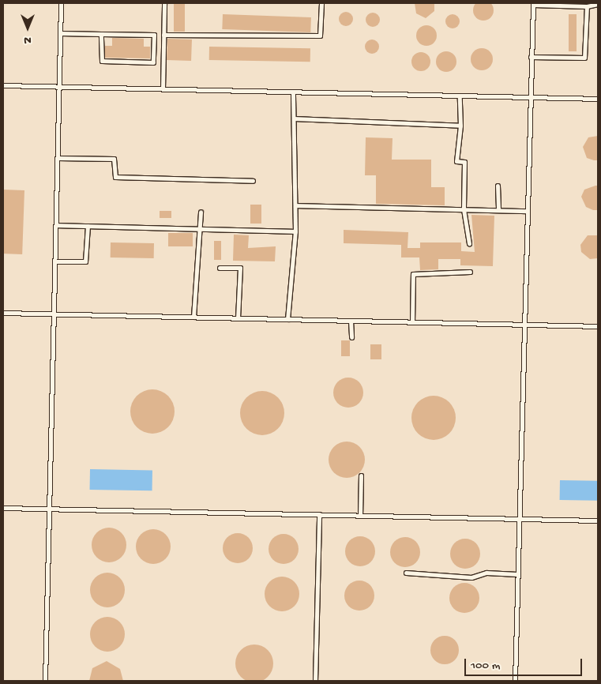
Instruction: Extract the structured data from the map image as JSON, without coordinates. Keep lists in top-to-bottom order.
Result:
{
  "scale_bar": "100 m",
  "north": "bottom"
}
